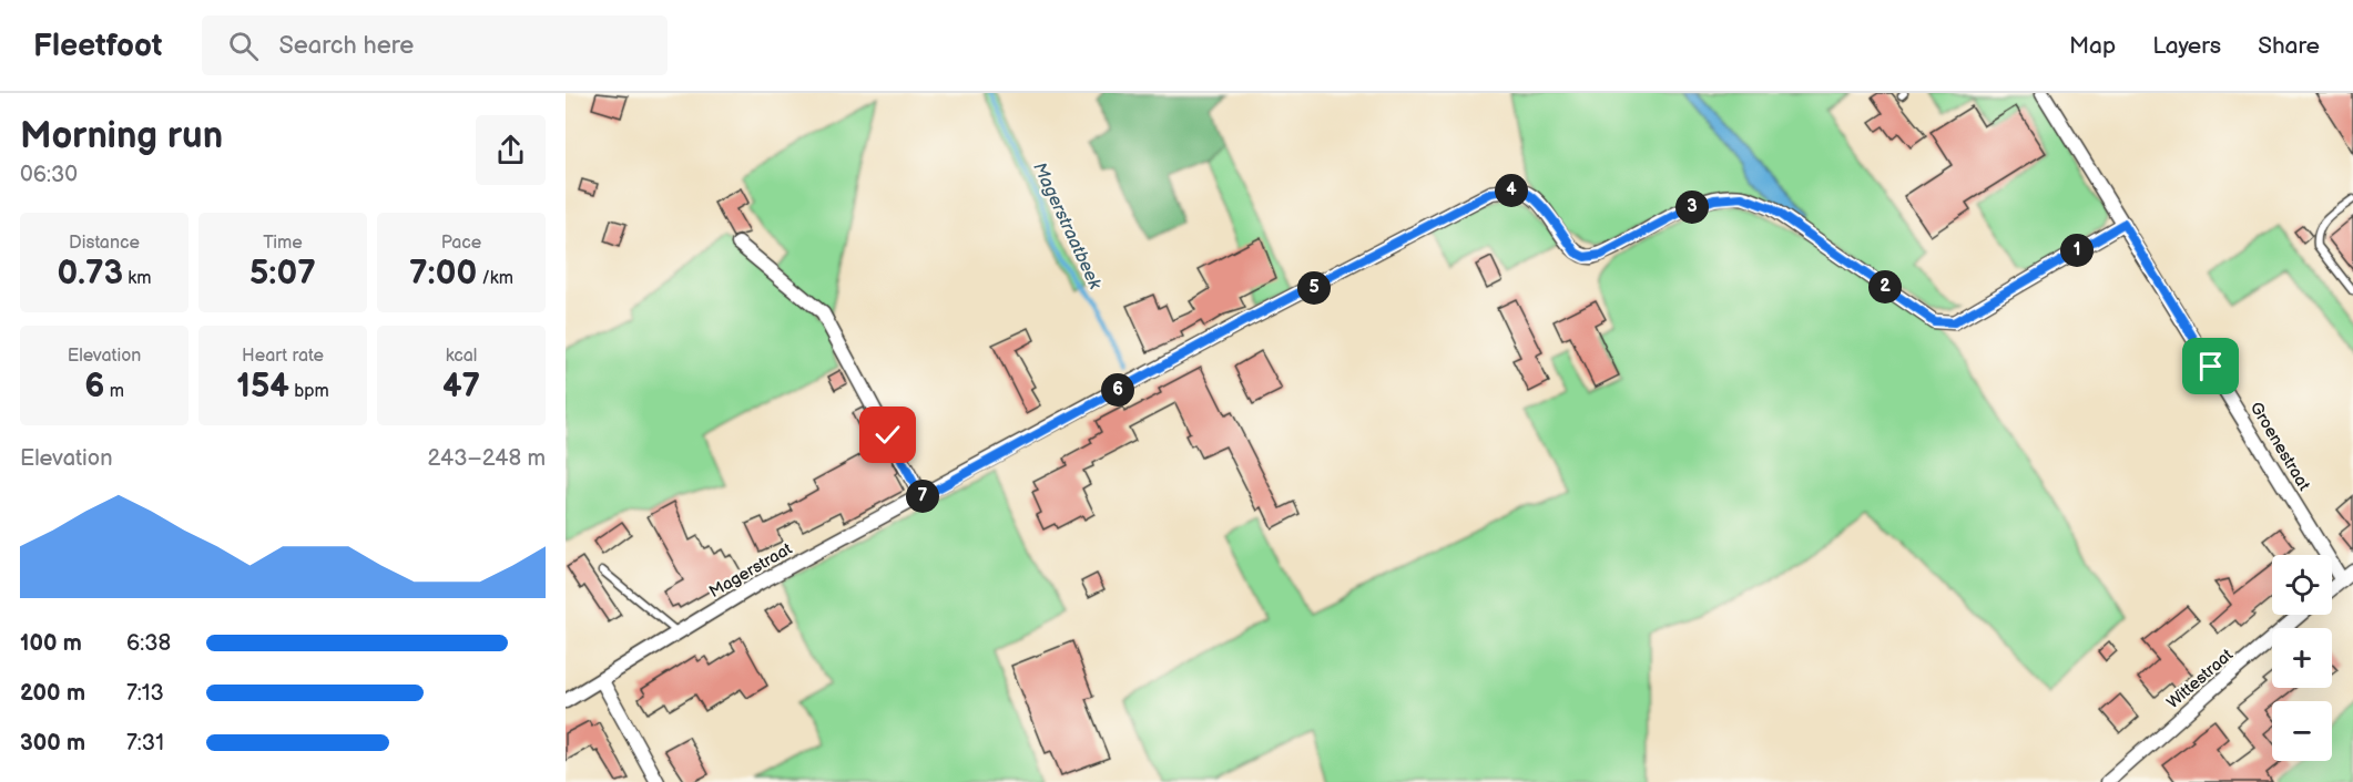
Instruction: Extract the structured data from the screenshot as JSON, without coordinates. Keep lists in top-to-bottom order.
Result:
{
  "streets": {
    "street": ["Groenestraat", "Magerstraat", "Wittestraat"]
  },
  "crossings": [
    ["Groenestraat", "Magerstraat"]
  ],
  "water": ["Magerstraatbeek"],
  "page": {
    "header": "Fleetfoot",
    "search": "Search here",
    "nav": ["Map", "Layers", "Share"],
    "heading": ["Morning run", "06:30"],
    "pins": [
      "4",
      "3",
      "1",
      "2",
      "5",
      "6",
      "7"
    ],
    "stats": [
      ["Distance", "0.73 km"],
      ["Time", "5:07"],
      ["Pace", "7:00 /km"],
      ["Elevation", "6 m"],
      ["Heart rate", "154 bpm"],
      ["kcal", "47"]
    ],
    "chart": ["Elevation", "243–248 m"],
    "map_buttons": ["+", "−"],
    "list": [
      {
        "name": "100 m",
        "note": "6:38"
      },
      {
        "name": "200 m",
        "note": "7:13"
      },
      {
        "name": "300 m",
        "note": "7:31"
      }
    ]
  }
}
